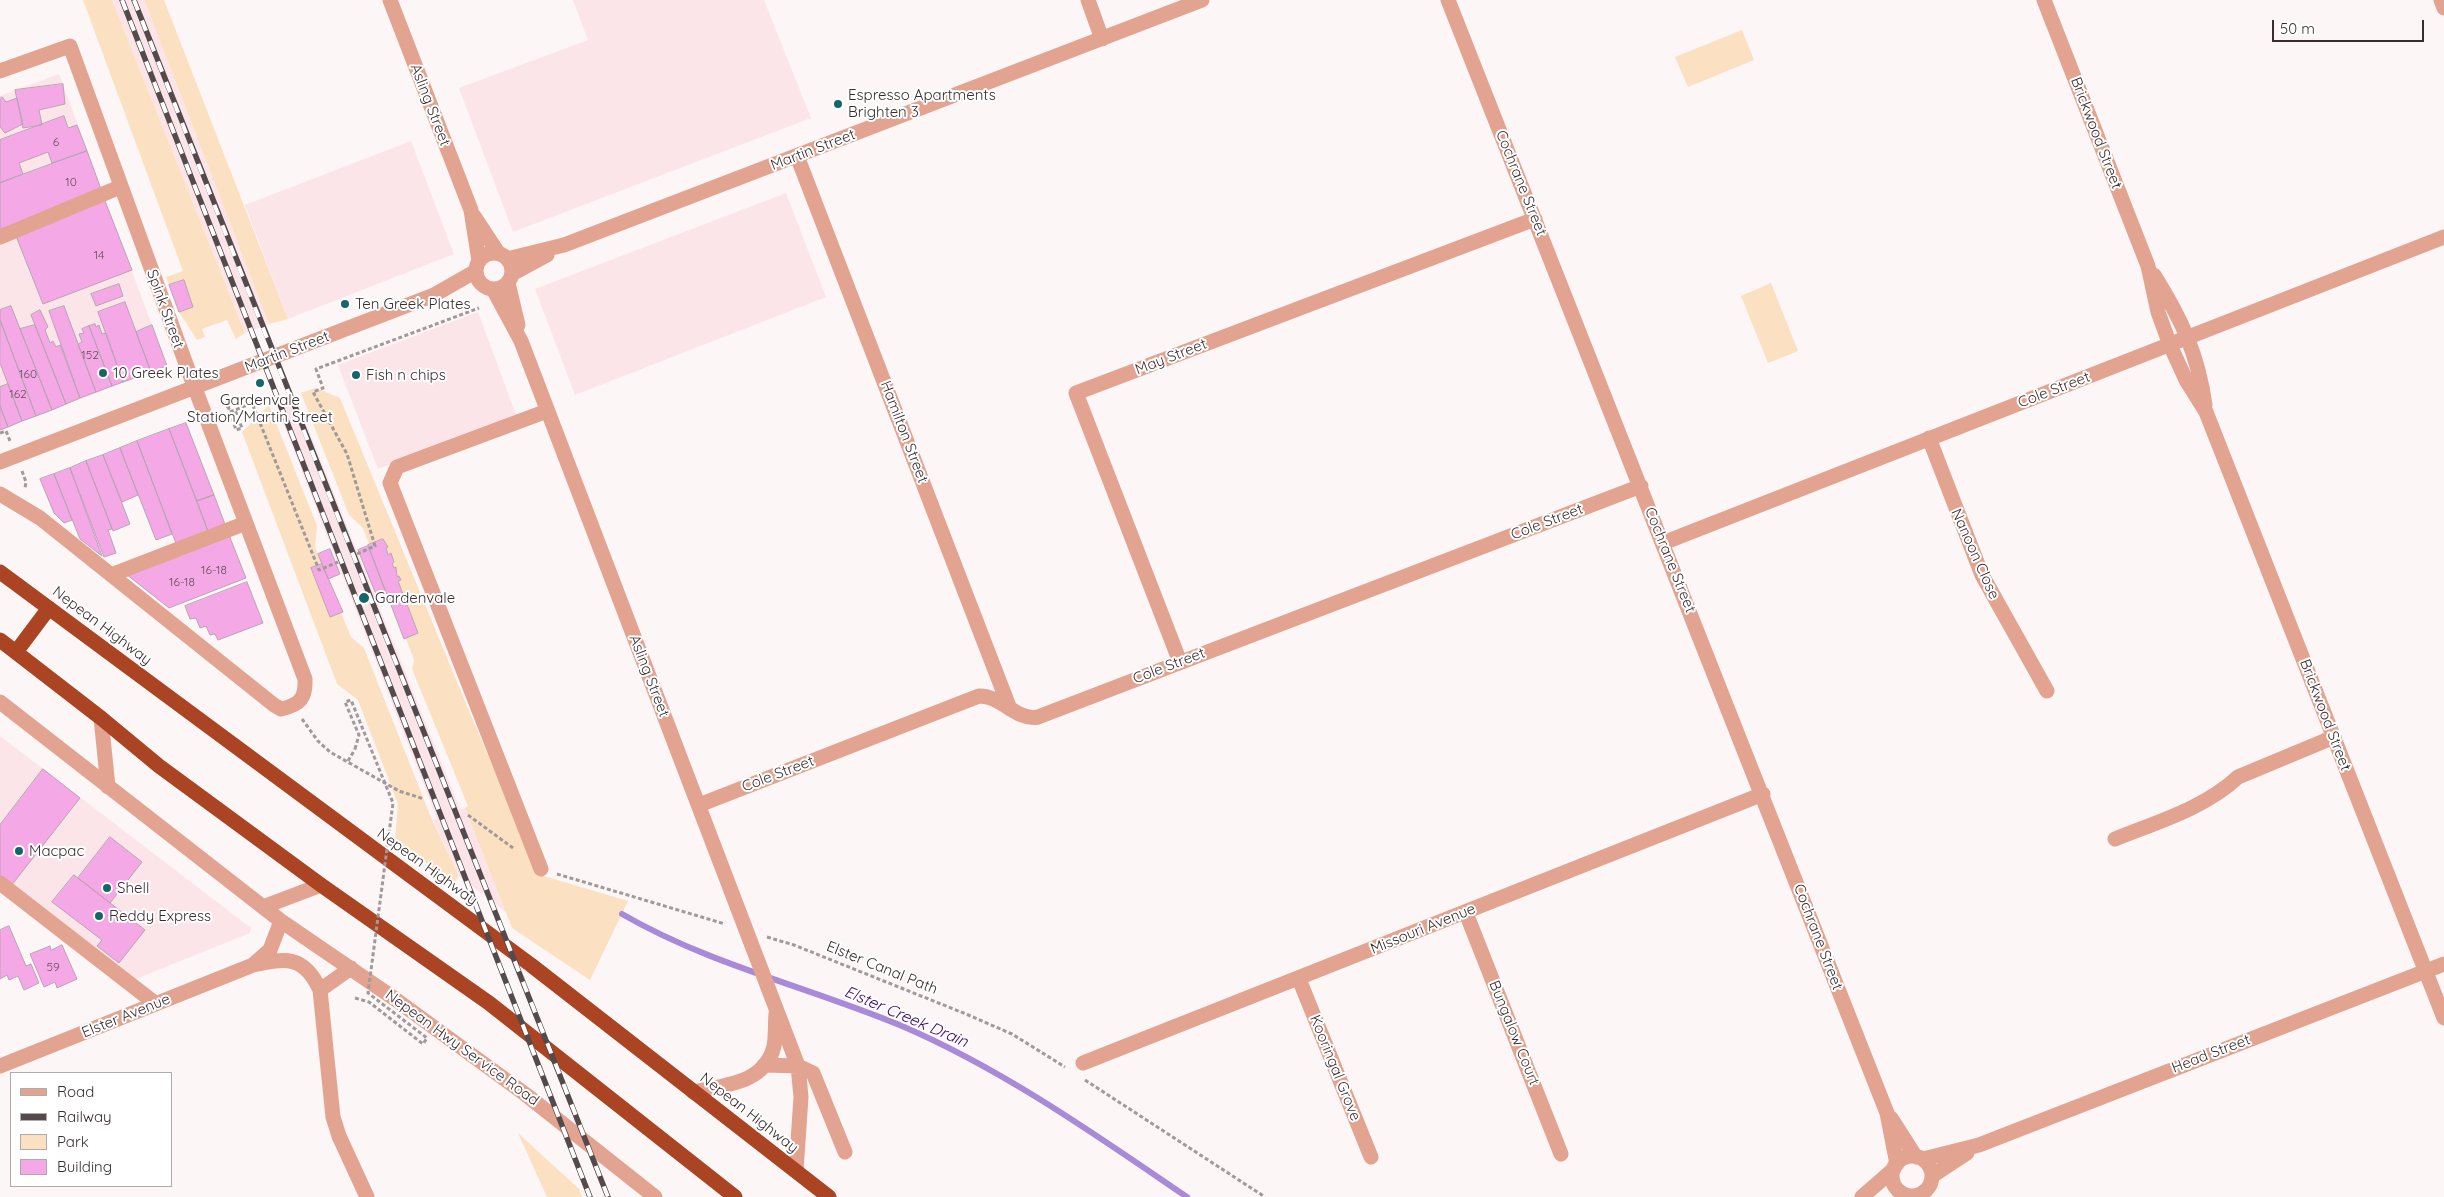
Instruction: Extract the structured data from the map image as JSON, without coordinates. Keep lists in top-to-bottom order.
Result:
{
  "streets": {
    "highway": ["Nepean Highway"],
    "street": [
      "Asling Street",
      "Brickwood Street",
      "Martin Street",
      "Cochrane Street",
      "Spink Street",
      "May Street",
      "Cole Street",
      "Hamilton Street",
      "Nanoon Close",
      "Missouri Avenue",
      "Elster Avenue",
      "Bungalow Court",
      "Nepean Hwy Service Road",
      "Head Street",
      "Kooringal Grove"
    ],
    "path": ["Elster Canal Path"]
  },
  "crossings": [
    ["Asling Street", "Martin Street"],
    ["Asling Street", "Cole Street"],
    ["Asling Street", "Nepean Highway"],
    ["Asling Street", "Elster Canal Path"],
    ["Brickwood Street", "Cole Street"],
    ["Brickwood Street", "Head Street"],
    ["Martin Street", "Spink Street"],
    ["Martin Street", "Hamilton Street"],
    ["Cochrane Street", "May Street"],
    ["Cochrane Street", "Cole Street"],
    ["Cochrane Street", "Missouri Avenue"],
    ["Cochrane Street", "Head Street"],
    ["May Street", "Cole Street"],
    ["Cole Street", "Hamilton Street"],
    ["Cole Street", "Nanoon Close"],
    ["Missouri Avenue", "Bungalow Court"],
    ["Missouri Avenue", "Kooringal Grove"],
    ["Elster Avenue", "Nepean Hwy Service Road"]
  ],
  "water": ["Elster Creek Drain"],
  "places": [
    "Espresso Apartments Brighten 3",
    "Ten Greek Plates",
    "10 Greek Plates",
    "Fish n chips",
    "Gardenvale Station/Martin Street",
    "Gardenvale",
    "Macpac",
    "Shell",
    "Reddy Express"
  ],
  "house_numbers": [
    "6",
    "10",
    "14",
    "152",
    "160",
    "162",
    "16-18",
    "16-18",
    "59"
  ],
  "legend": [
    "Road",
    "Railway",
    "Park",
    "Building"
  ],
  "scale_bar": "50 m"
}
